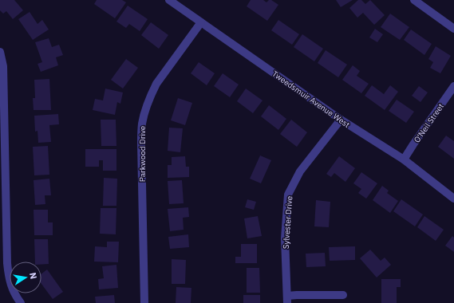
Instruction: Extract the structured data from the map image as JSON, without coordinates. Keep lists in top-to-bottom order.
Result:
{
  "streets": {
    "street": [
      "Tweedsmuir Avenue West",
      "O'Neil Street",
      "Parkwood Drive",
      "Sylvester Drive"
    ]
  },
  "crossings": [
    ["Tweedsmuir Avenue West", "O'Neil Street"],
    ["Tweedsmuir Avenue West", "Parkwood Drive"],
    ["Tweedsmuir Avenue West", "Sylvester Drive"]
  ],
  "north": "right"
}
